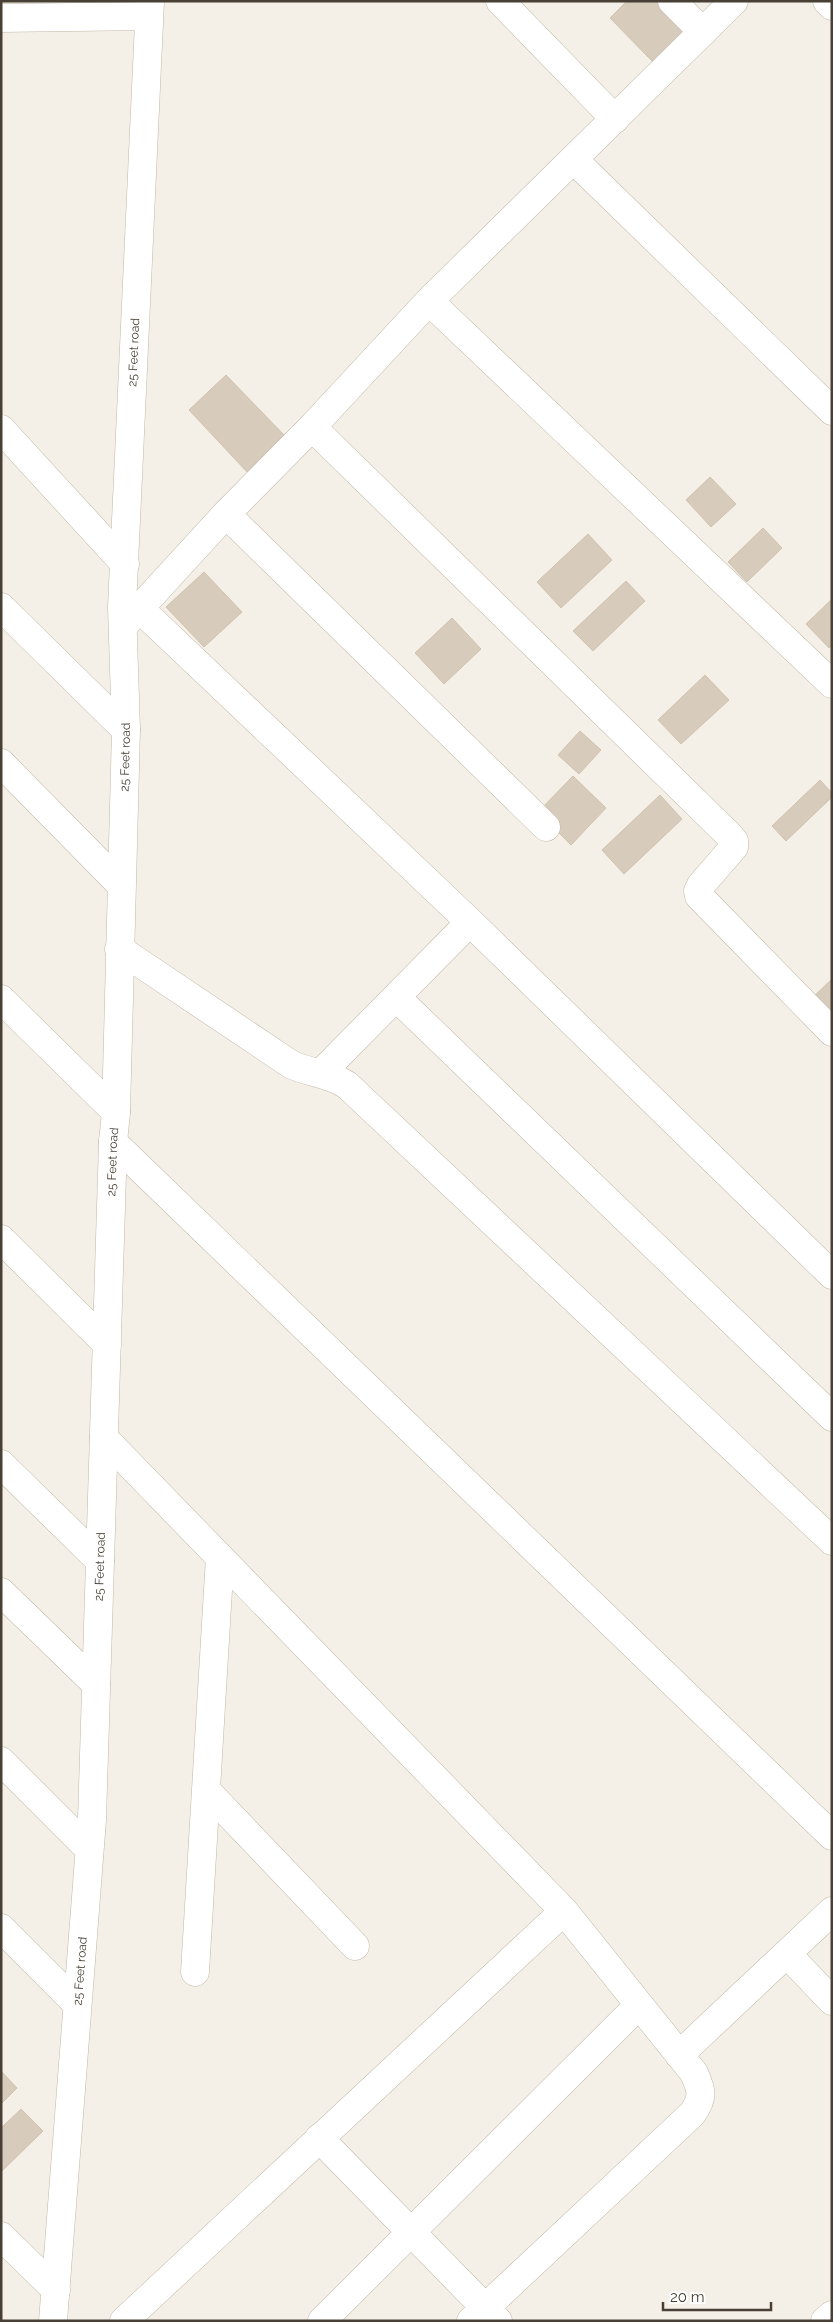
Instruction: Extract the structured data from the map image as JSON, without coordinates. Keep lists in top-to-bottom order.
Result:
{
  "streets": {
    "street": ["25 Feet road"]
  },
  "scale_bar": "20 m"
}
